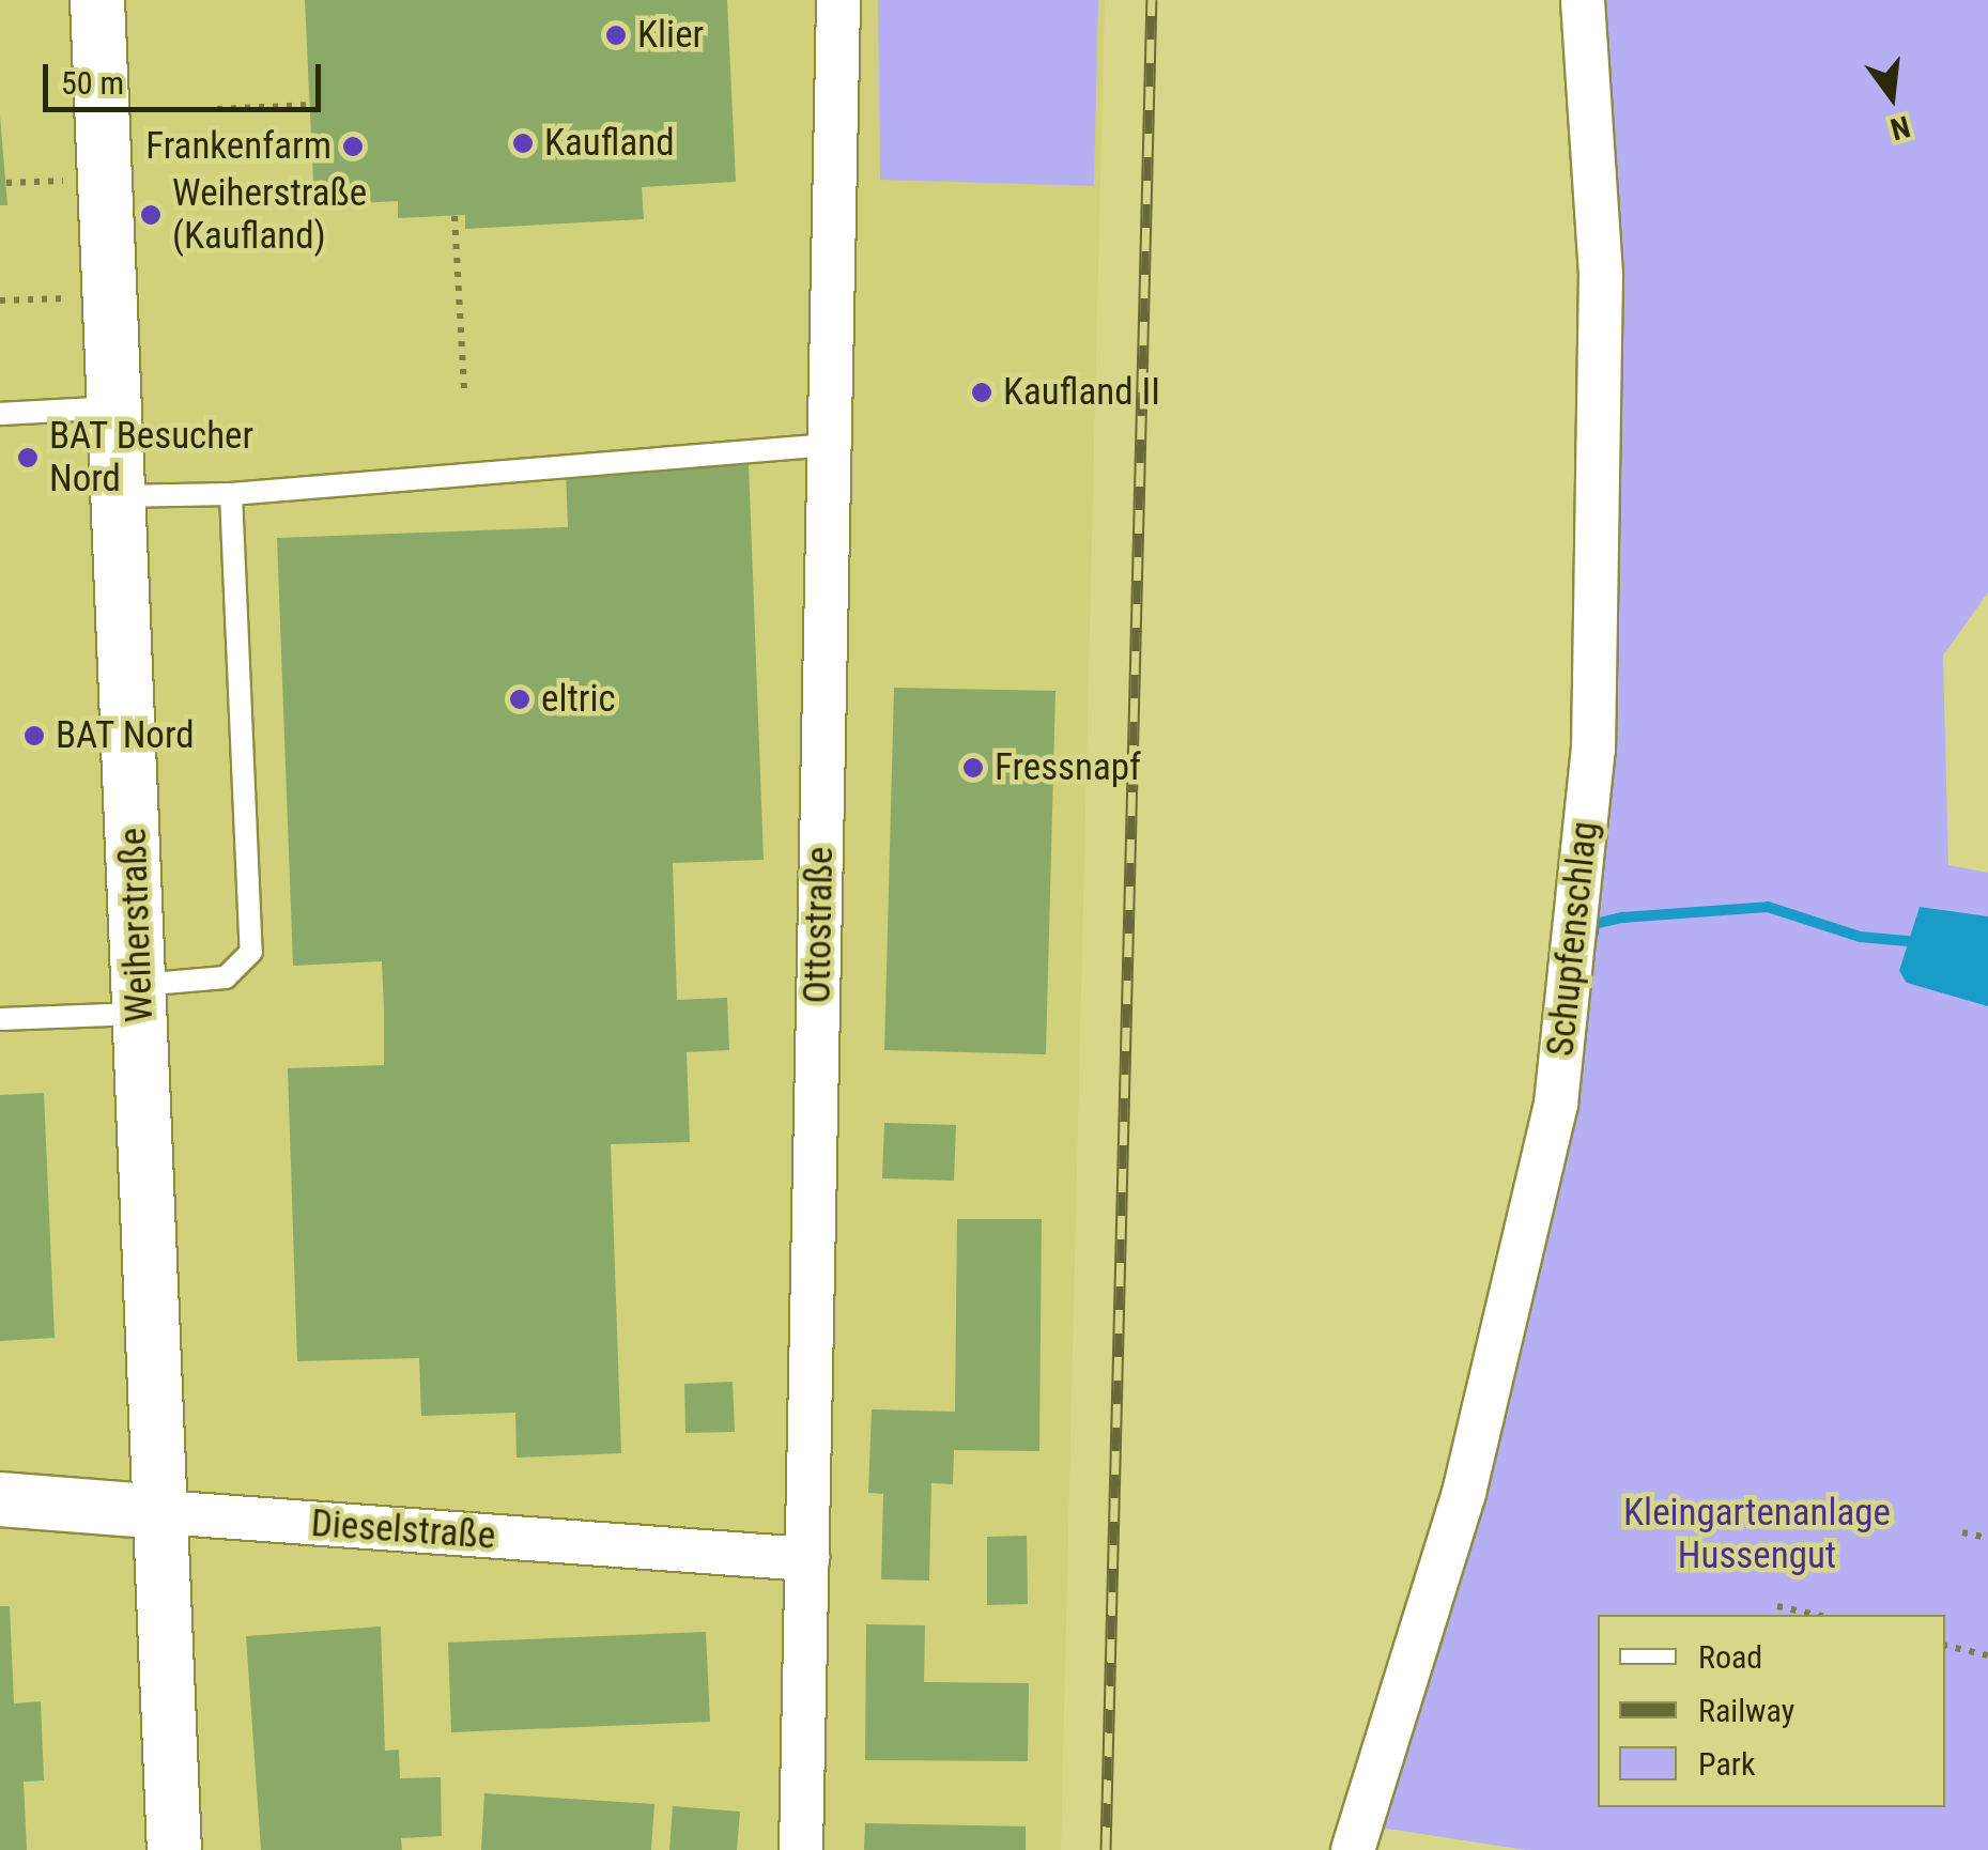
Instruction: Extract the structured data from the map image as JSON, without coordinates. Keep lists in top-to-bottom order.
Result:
{
  "streets": {
    "street": [
      "Weiherstraße",
      "Ottostraße",
      "Schupfenschlag",
      "Dieselstraße"
    ]
  },
  "crossings": [
    ["Weiherstraße", "Dieselstraße"],
    ["Ottostraße", "Dieselstraße"]
  ],
  "parks": ["Kleingartenanlage Hussengut"],
  "places": [
    "Klier",
    "Kaufland",
    "Frankenfarm",
    "Weiherstraße (Kaufland)",
    "Kaufland II",
    "BAT Besucher Nord",
    "eltric",
    "BAT Nord",
    "Fressnapf"
  ],
  "legend": ["Road", "Railway", "Park"],
  "scale_bar": "50 m",
  "north": "bottom"
}
